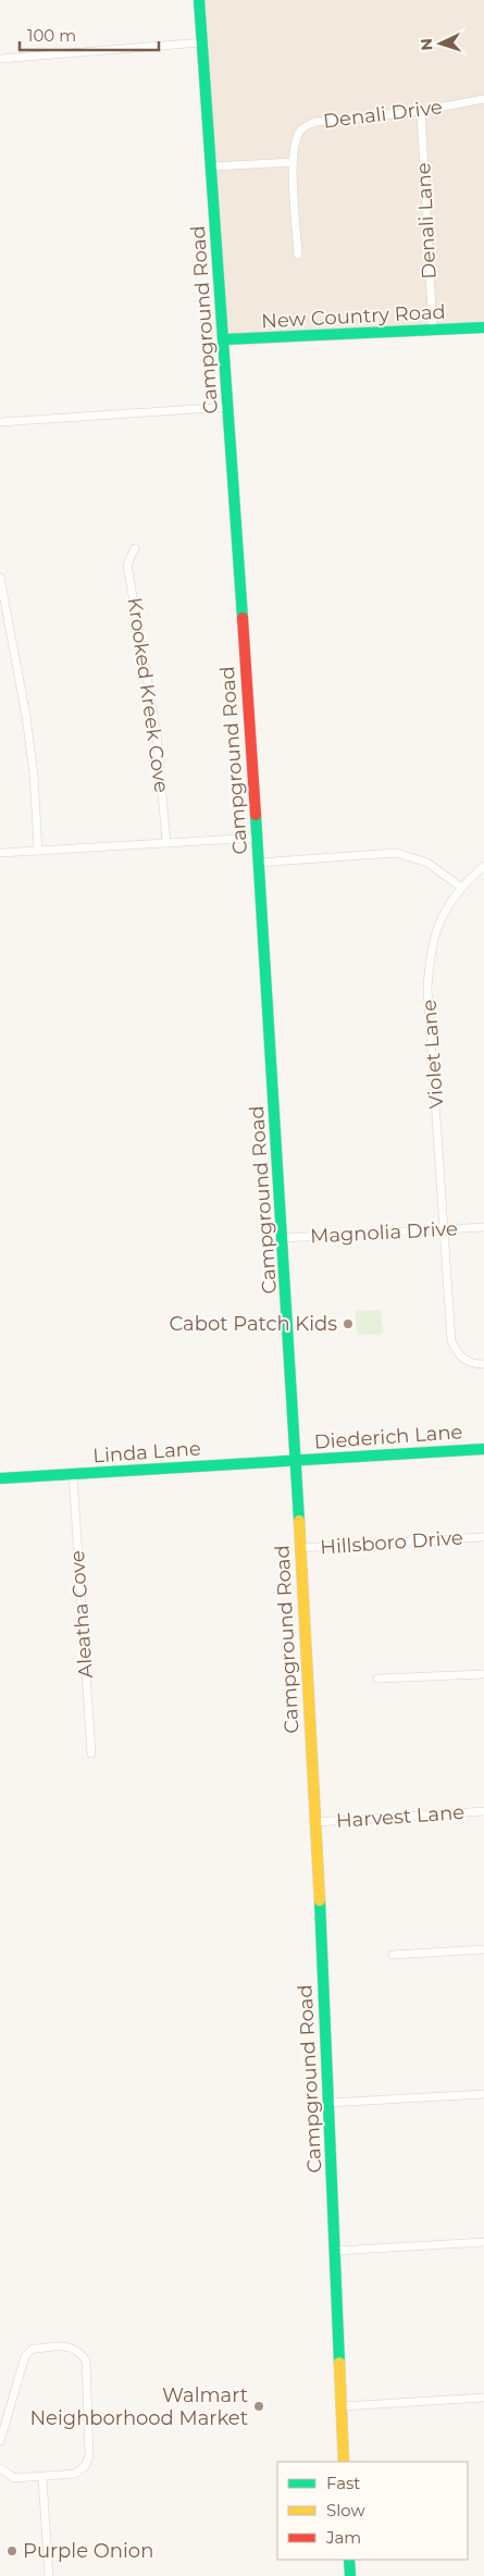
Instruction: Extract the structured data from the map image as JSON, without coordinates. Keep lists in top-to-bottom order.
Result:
{
  "streets": {
    "street": [
      "Denali Drive",
      "Denali Lane",
      "New Country Road",
      "Campground Road",
      "Krooked Kreek Cove",
      "Violet Lane",
      "Magnolia Drive",
      "Diederich Lane",
      "Linda Lane",
      "Hillsboro Drive",
      "Aleatha Cove",
      "Harvest Lane"
    ]
  },
  "crossings": [
    ["Denali Drive", "Denali Lane"],
    ["Denali Lane", "New Country Road"],
    ["New Country Road", "Campground Road"],
    ["Campground Road", "Magnolia Drive"],
    ["Campground Road", "Diederich Lane"],
    ["Campground Road", "Linda Lane"],
    ["Campground Road", "Hillsboro Drive"],
    ["Campground Road", "Harvest Lane"],
    ["Violet Lane", "Magnolia Drive"],
    ["Diederich Lane", "Linda Lane"],
    ["Linda Lane", "Aleatha Cove"]
  ],
  "places": ["Cabot Patch Kids", "Walmart Neighborhood Market", "Purple Onion"],
  "legend": ["Fast", "Slow", "Jam"],
  "scale_bar": "100 m",
  "north": "left"
}
